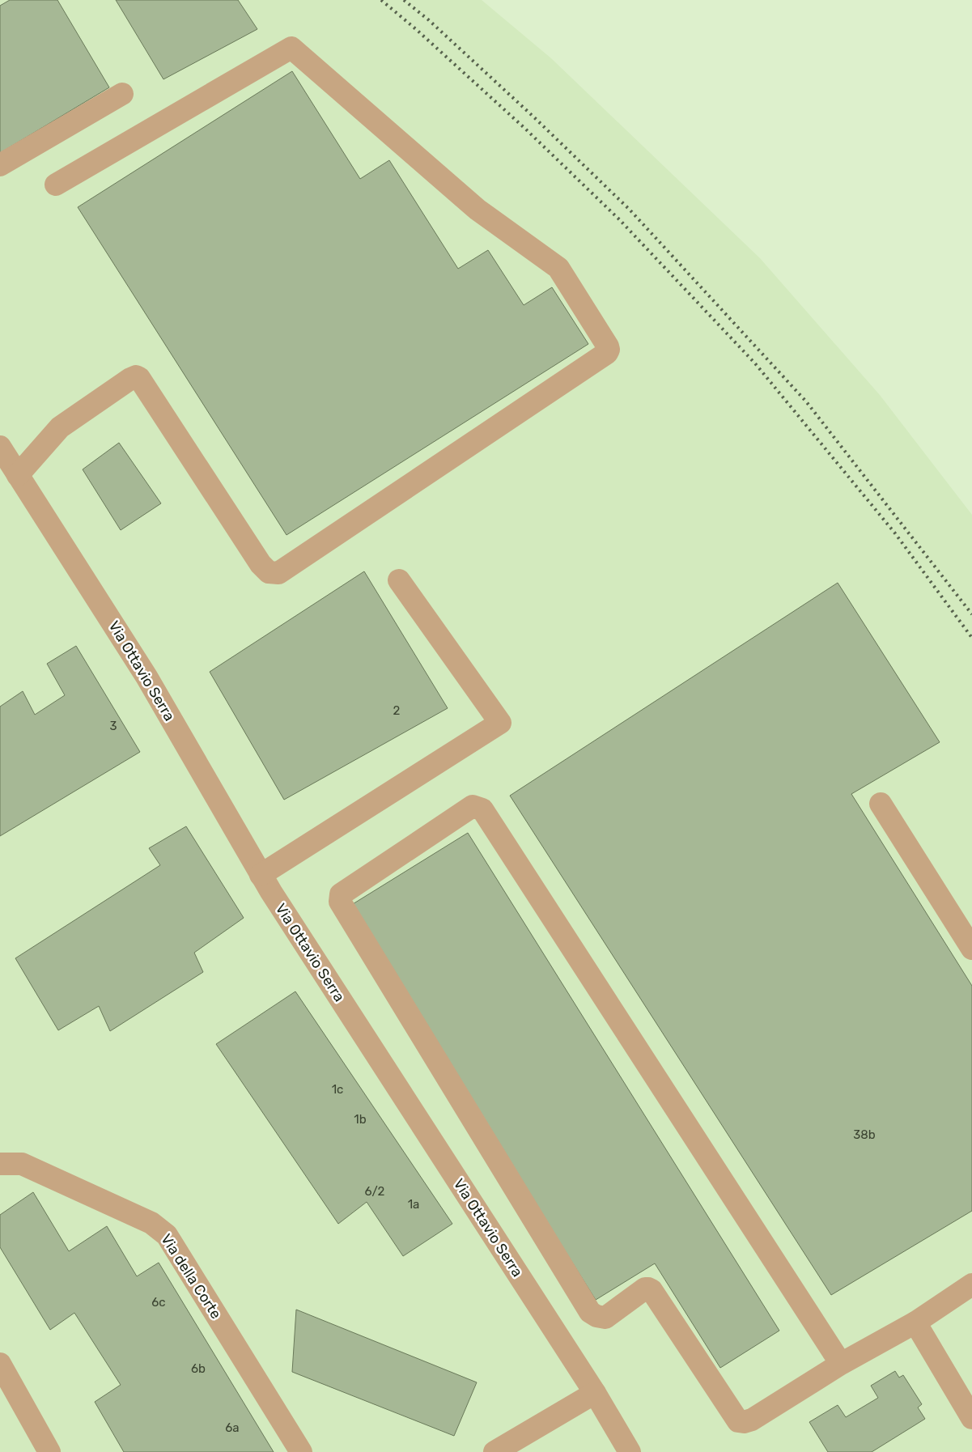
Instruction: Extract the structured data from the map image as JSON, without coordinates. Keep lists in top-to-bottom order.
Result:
{
  "streets": {
    "street": ["Via Ottavio Serra", "Via della Corte"]
  },
  "house_numbers": [
    "2",
    "3",
    "1c",
    "1b",
    "38b",
    "6/2",
    "1a",
    "6c",
    "6b",
    "6a"
  ]
}
